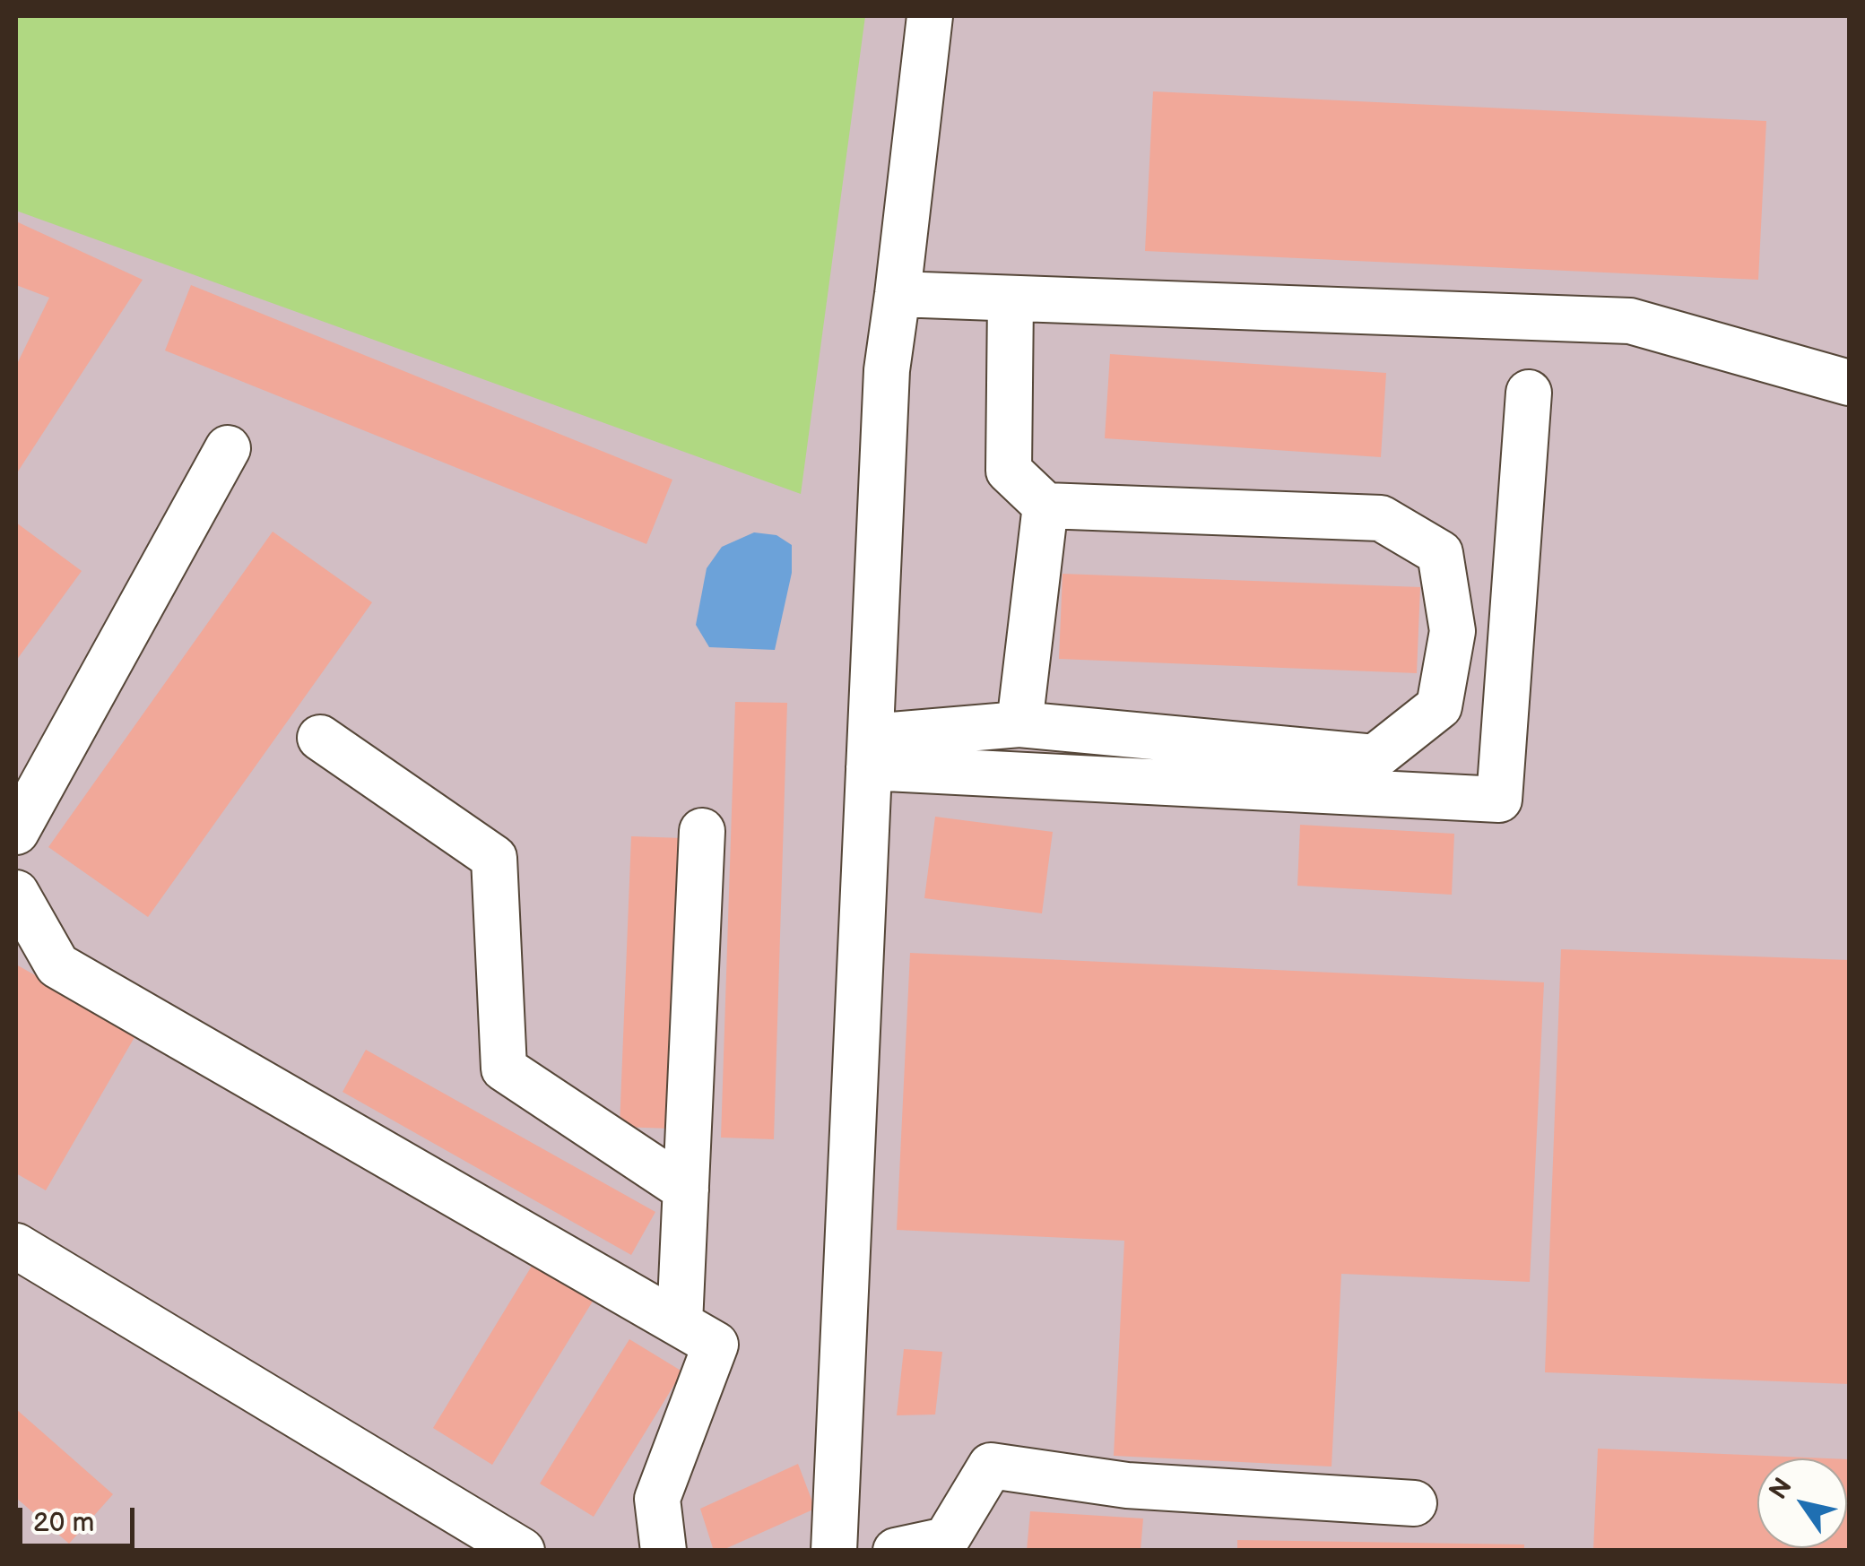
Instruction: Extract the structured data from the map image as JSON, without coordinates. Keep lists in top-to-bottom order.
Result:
{
  "scale_bar": "20 m",
  "north": "top left"
}
